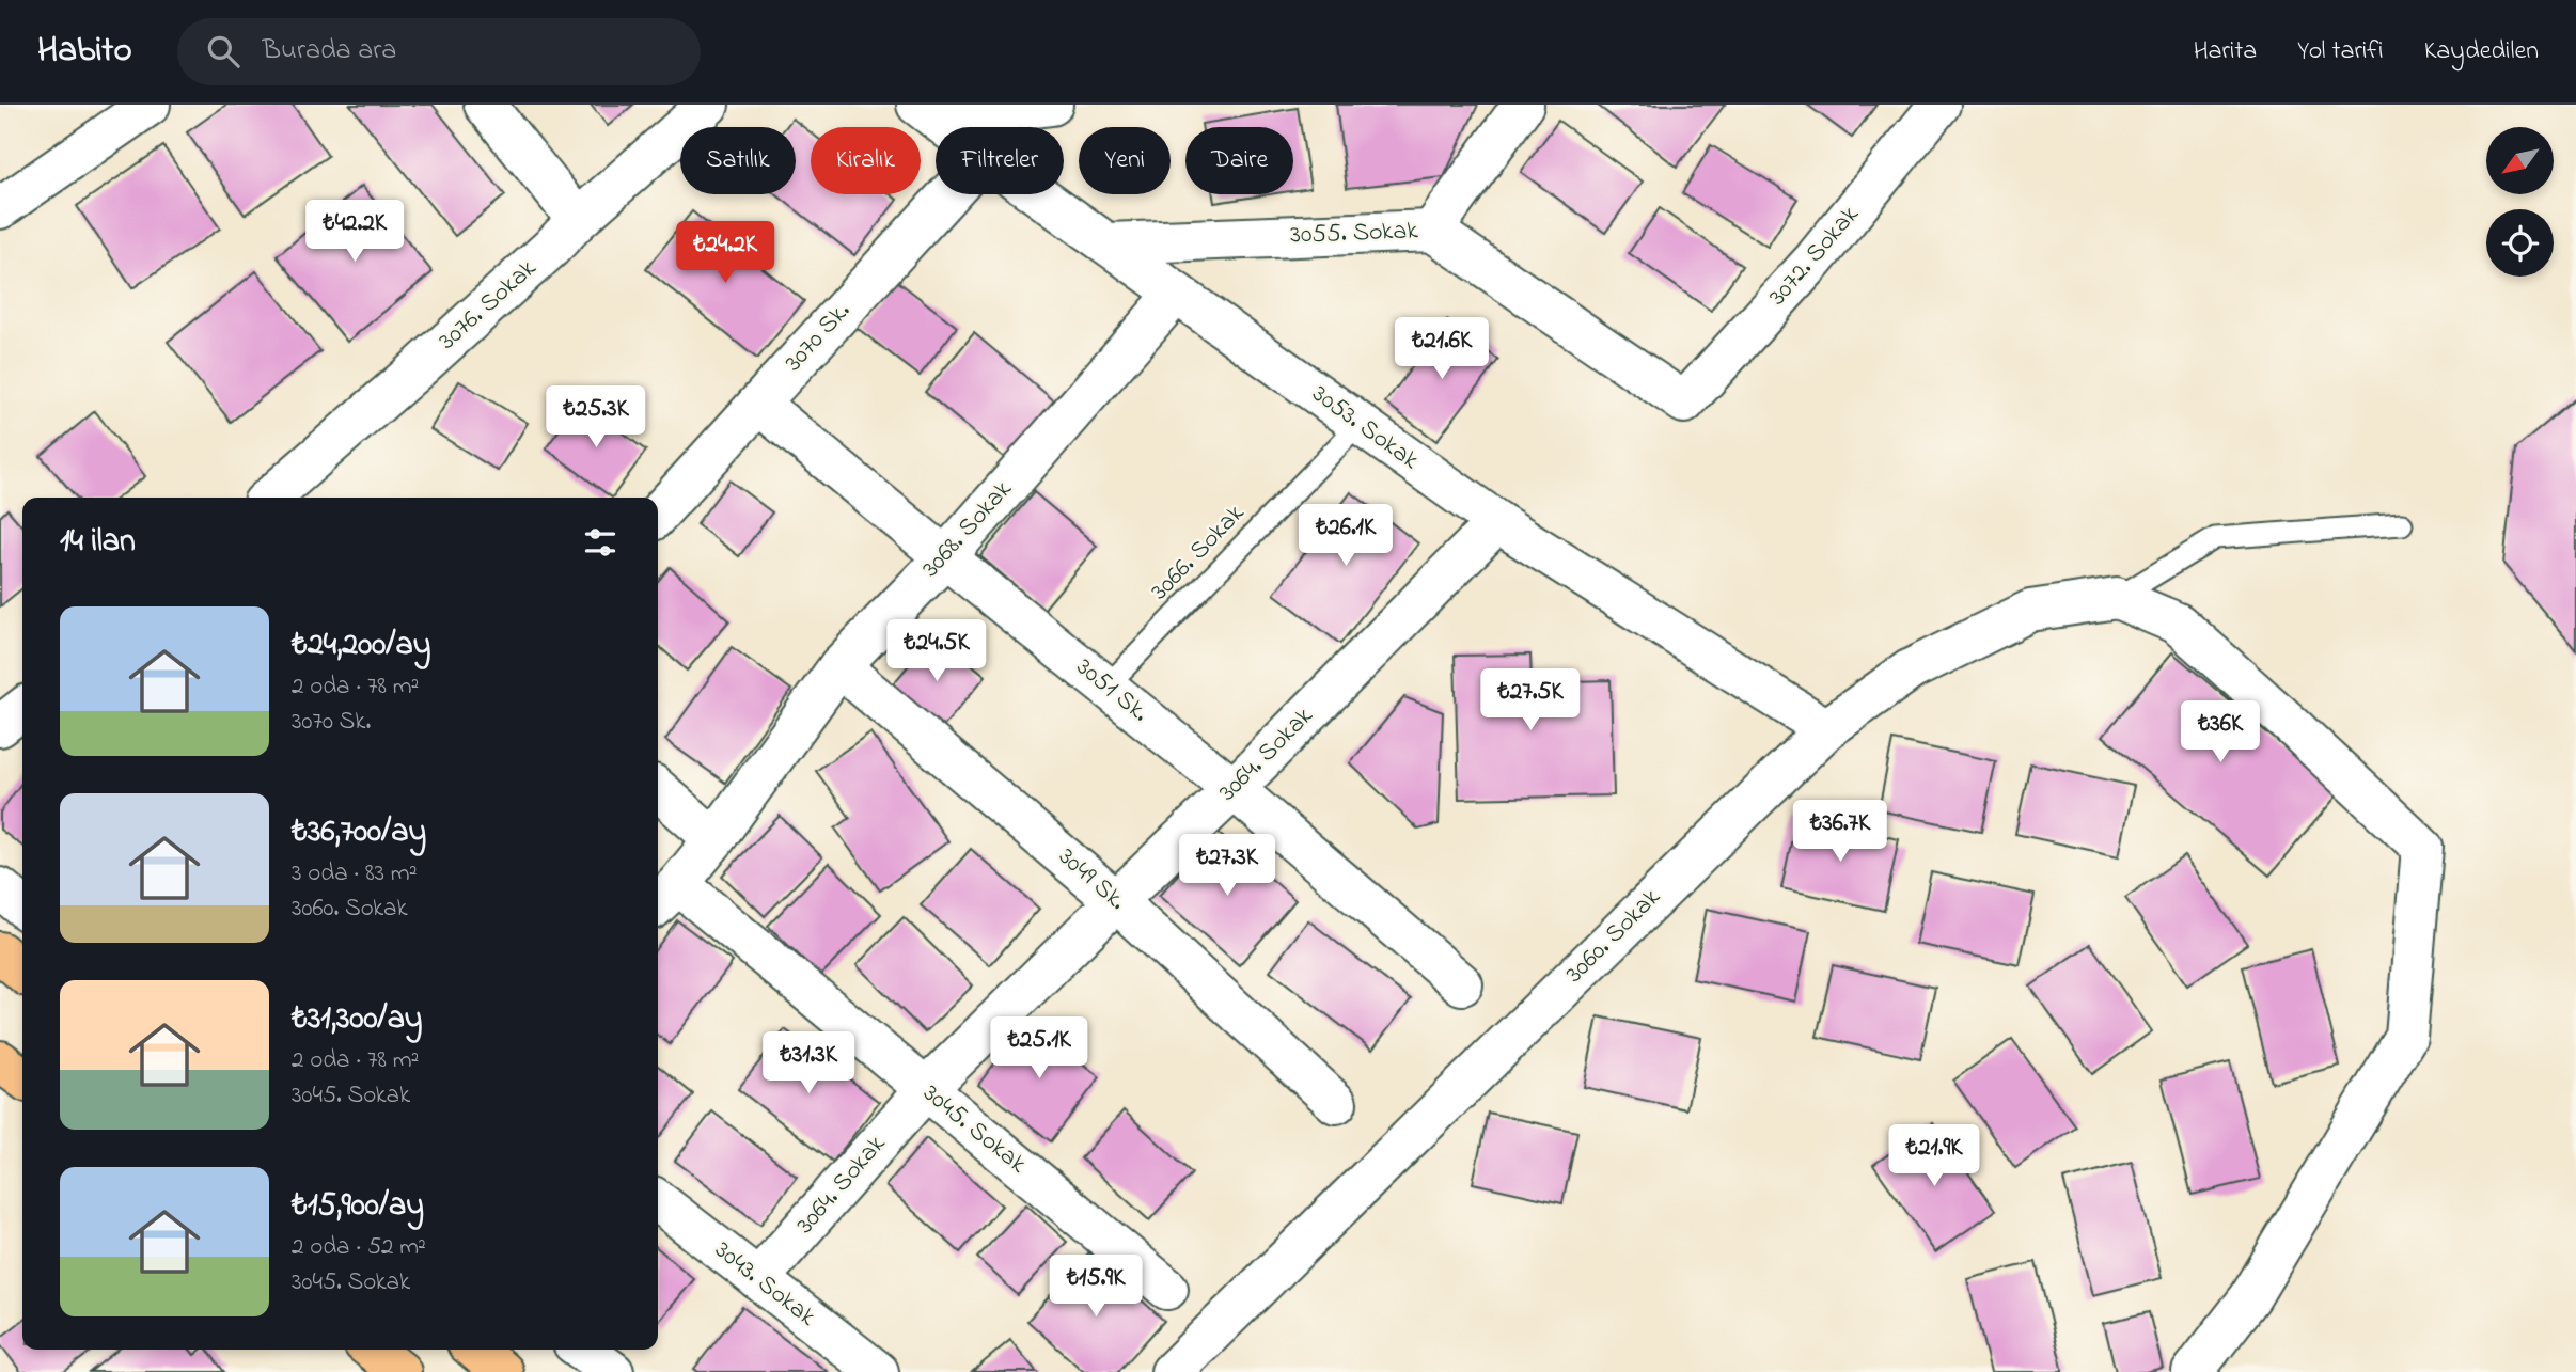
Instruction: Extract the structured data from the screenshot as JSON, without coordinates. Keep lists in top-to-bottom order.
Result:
{
  "streets": {
    "street": [
      "3055. Sokak",
      "3072. Sokak",
      "3076. Sokak",
      "3070 Sk.",
      "3053. Sokak",
      "3068. Sokak",
      "3051 Sk.",
      "3064. Sokak",
      "3049 Sk.",
      "3060. Sokak",
      "3045. Sokak",
      "3043. Sokak"
    ],
    "lane": ["3066. Sokak"]
  },
  "crossings": [
    ["3055. Sokak", "3072. Sokak"],
    ["3055. Sokak", "3053. Sokak"],
    ["3070 Sk.", "3051 Sk."],
    ["3053. Sokak", "3068. Sokak"],
    ["3053. Sokak", "3066. Sokak"],
    ["3053. Sokak", "3064. Sokak"],
    ["3053. Sokak", "3060. Sokak"],
    ["3068. Sokak", "3051 Sk."],
    ["3068. Sokak", "3049 Sk."],
    ["3068. Sokak", "3045. Sokak"],
    ["3066. Sokak", "3051 Sk."],
    ["3051 Sk.", "3064. Sokak"],
    ["3064. Sokak", "3049 Sk."],
    ["3064. Sokak", "3045. Sokak"],
    ["3064. Sokak", "3043. Sokak"]
  ],
  "north": "bottom left",
  "page": {
    "header": "Habito",
    "search": "Burada ara",
    "nav": ["Harita", "Yol tarifi", "Kaydedilen"],
    "chip": [
      "Satılık",
      "Kiralık",
      "Filtreler",
      "Yeni",
      "Daire"
    ],
    "price": [
      "₺42.2K",
      "₺24.2K",
      "₺21.6K",
      "₺25.3K",
      "₺26.1K",
      "₺24.5K",
      "₺27.5K",
      "₺36K",
      "₺36.7K",
      "₺27.3K",
      "₺25.1K",
      "₺31.3K",
      "₺21.9K",
      "₺15.9K"
    ],
    "heading": "14 ilan",
    "list": [
      {
        "name": "₺24,200/ay",
        "note": "2 oda · 78 m² · 3070 Sk."
      },
      {
        "name": "₺36,700/ay",
        "note": "3 oda · 83 m² · 3060. Sokak"
      },
      {
        "name": "₺31,300/ay",
        "note": "2 oda · 78 m² · 3045. Sokak"
      },
      {
        "name": "₺15,900/ay",
        "note": "2 oda · 52 m² · 3045. Sokak"
      }
    ]
  }
}
